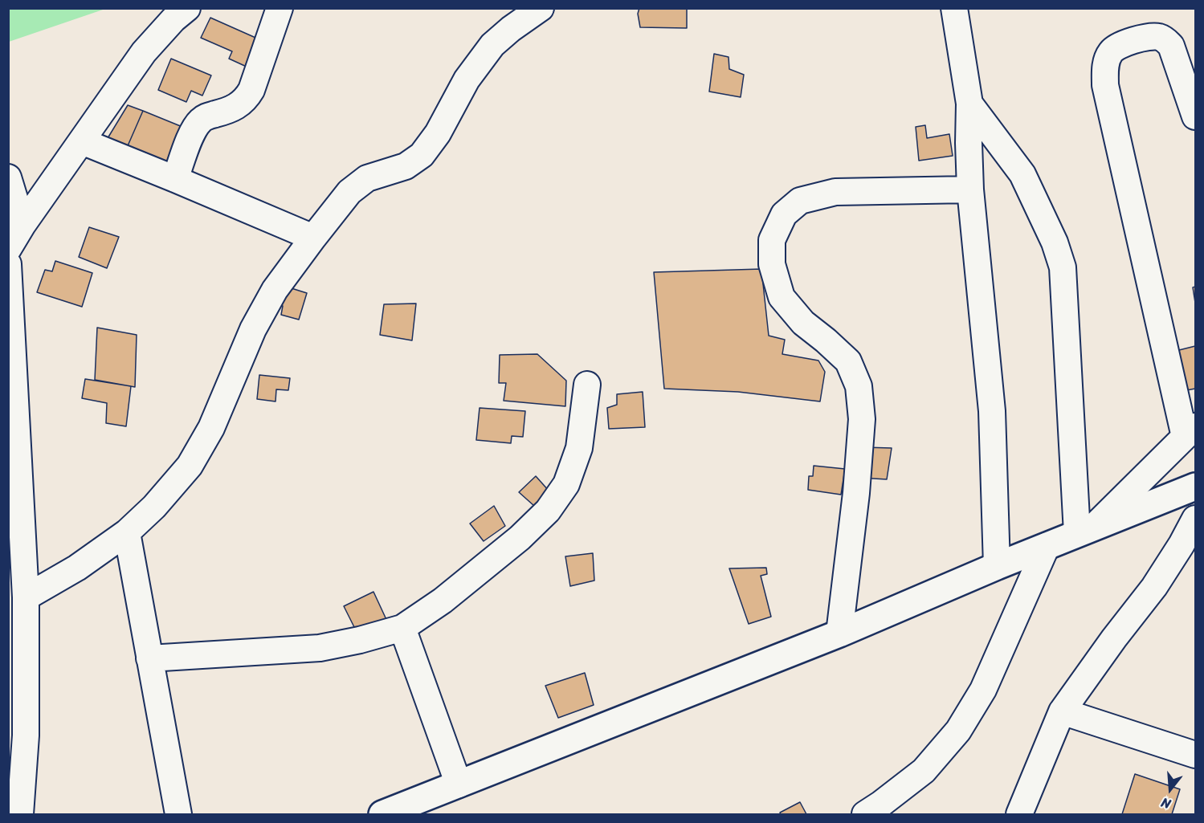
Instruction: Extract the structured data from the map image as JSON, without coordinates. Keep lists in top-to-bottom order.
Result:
{
  "north": "bottom"
}
